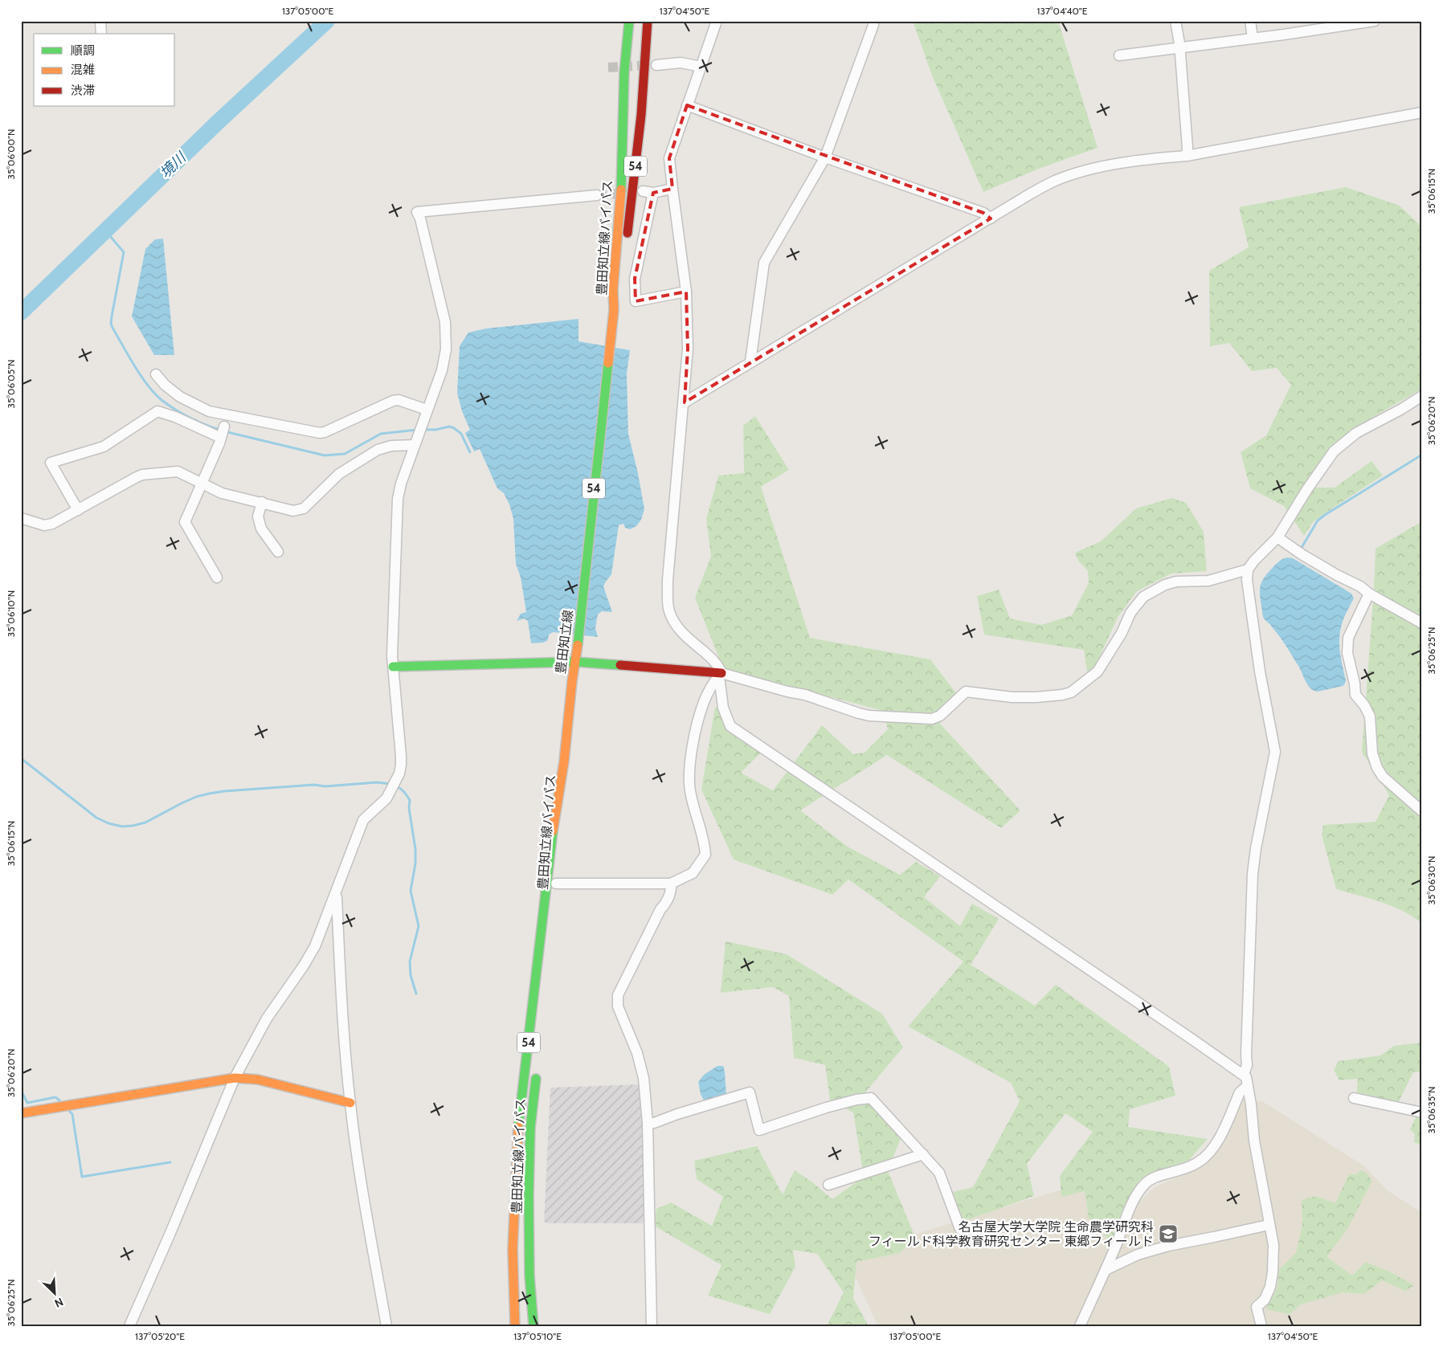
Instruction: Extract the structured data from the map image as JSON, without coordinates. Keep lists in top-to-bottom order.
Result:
{
  "streets": {
    "main road": ["54", "豊田知立線バイパス", "豊田知立線"]
  },
  "crossings": [
    ["豊田知立線バイパス", "豊田知立線"]
  ],
  "water": ["境川"],
  "places": {
    "school or university": ["名古屋大学大学院 生命農学研究科 フィールド科学教育研究センター 東郷フィールド"]
  },
  "legend": ["順調", "混雑", "渋滞"],
  "north": "bottom right",
  "coordinates": [
    "137°05'00\"E",
    "137°04'50\"E",
    "137°04'40\"E",
    "35°06'00\"N",
    "35°06'15\"N",
    "35°06'05\"N",
    "35°06'20\"N",
    "35°06'10\"N",
    "35°06'25\"N",
    "35°06'30\"N",
    "35°06'35\"N",
    "137°05'20\"E",
    "137°05'10\"E"
  ]
}
